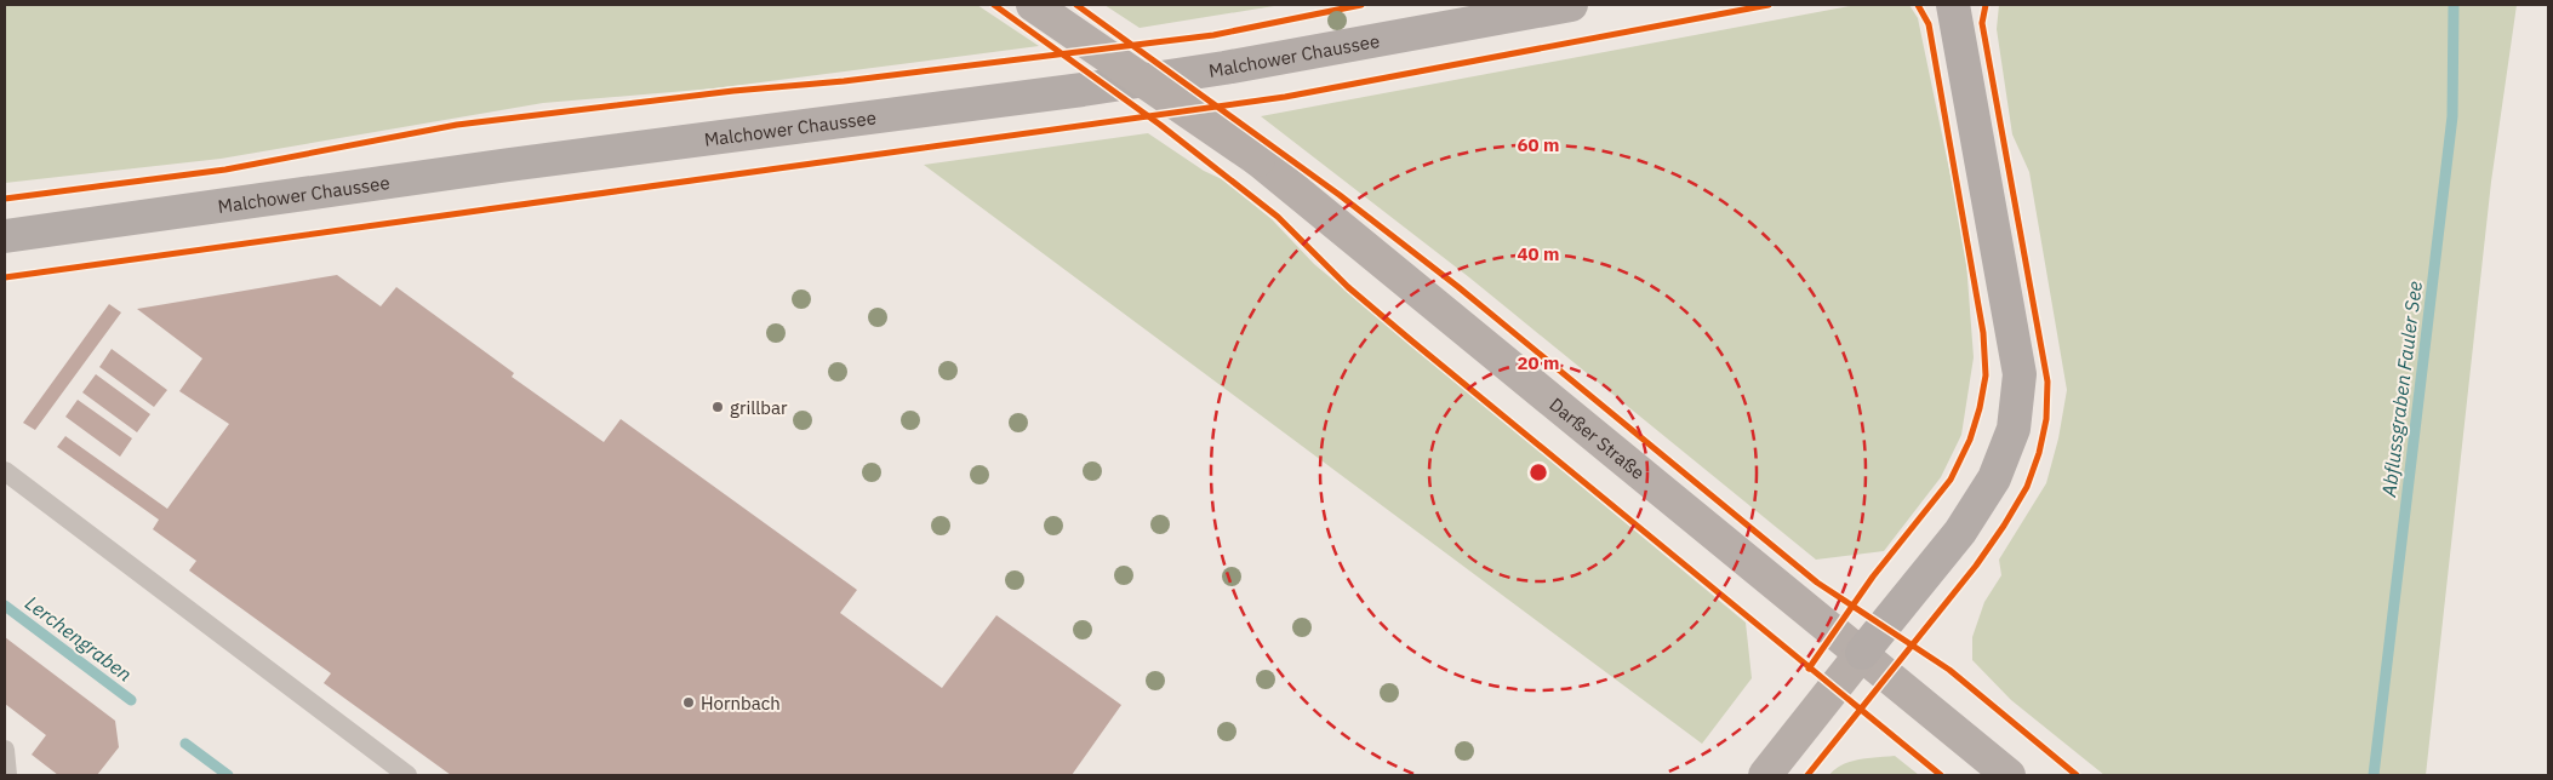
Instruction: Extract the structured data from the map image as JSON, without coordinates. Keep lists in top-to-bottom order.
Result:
{
  "streets": {
    "main road": ["Malchower Chaussee", "Darßer Straße"]
  },
  "water": ["Abflussgraben Fauler See", "Lerchengraben"],
  "places": ["grillbar", "Hornbach"],
  "rings": ["60 m", "40 m", "20 m"]
}
